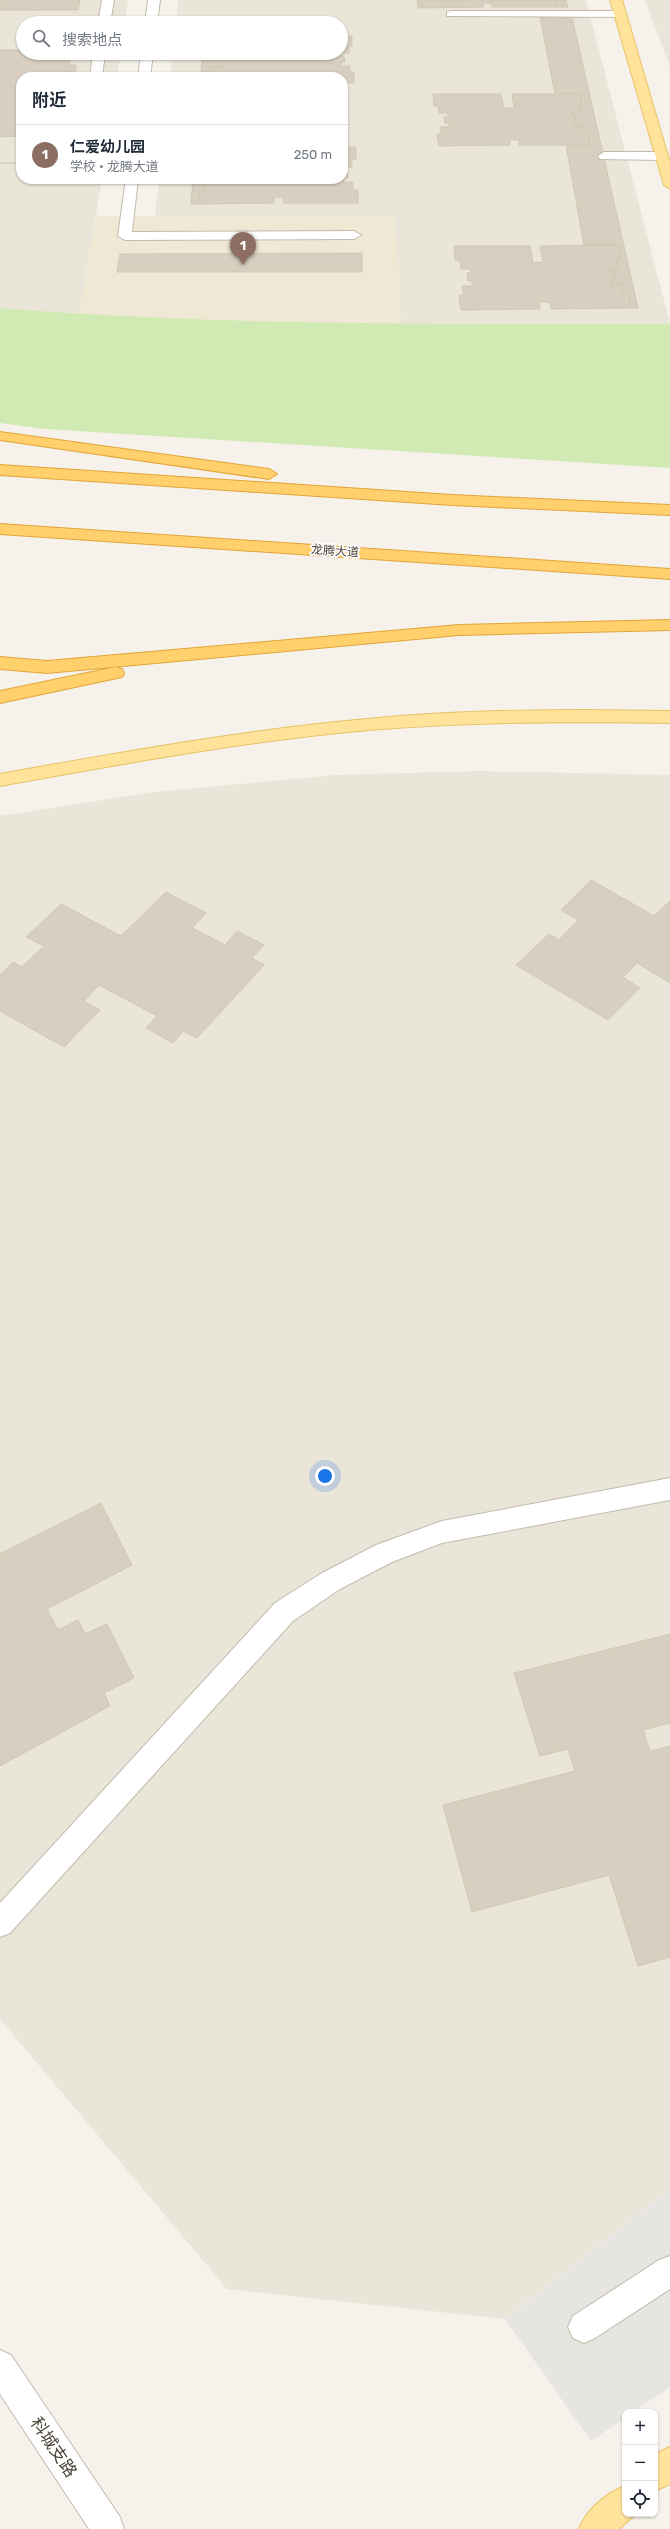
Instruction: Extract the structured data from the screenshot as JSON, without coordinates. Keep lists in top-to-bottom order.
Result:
{
  "streets": {
    "highway": ["龙腾大道"],
    "street": ["科城支路"]
  },
  "page": {
    "search": "搜索地点",
    "heading": "附近",
    "list": [
      {
        "mark": "1",
        "name": "仁爱幼儿园",
        "note": "学校 · 龙腾大道",
        "value": "250 m"
      }
    ],
    "pins": "1",
    "map_buttons": ["+", "−"]
  }
}
